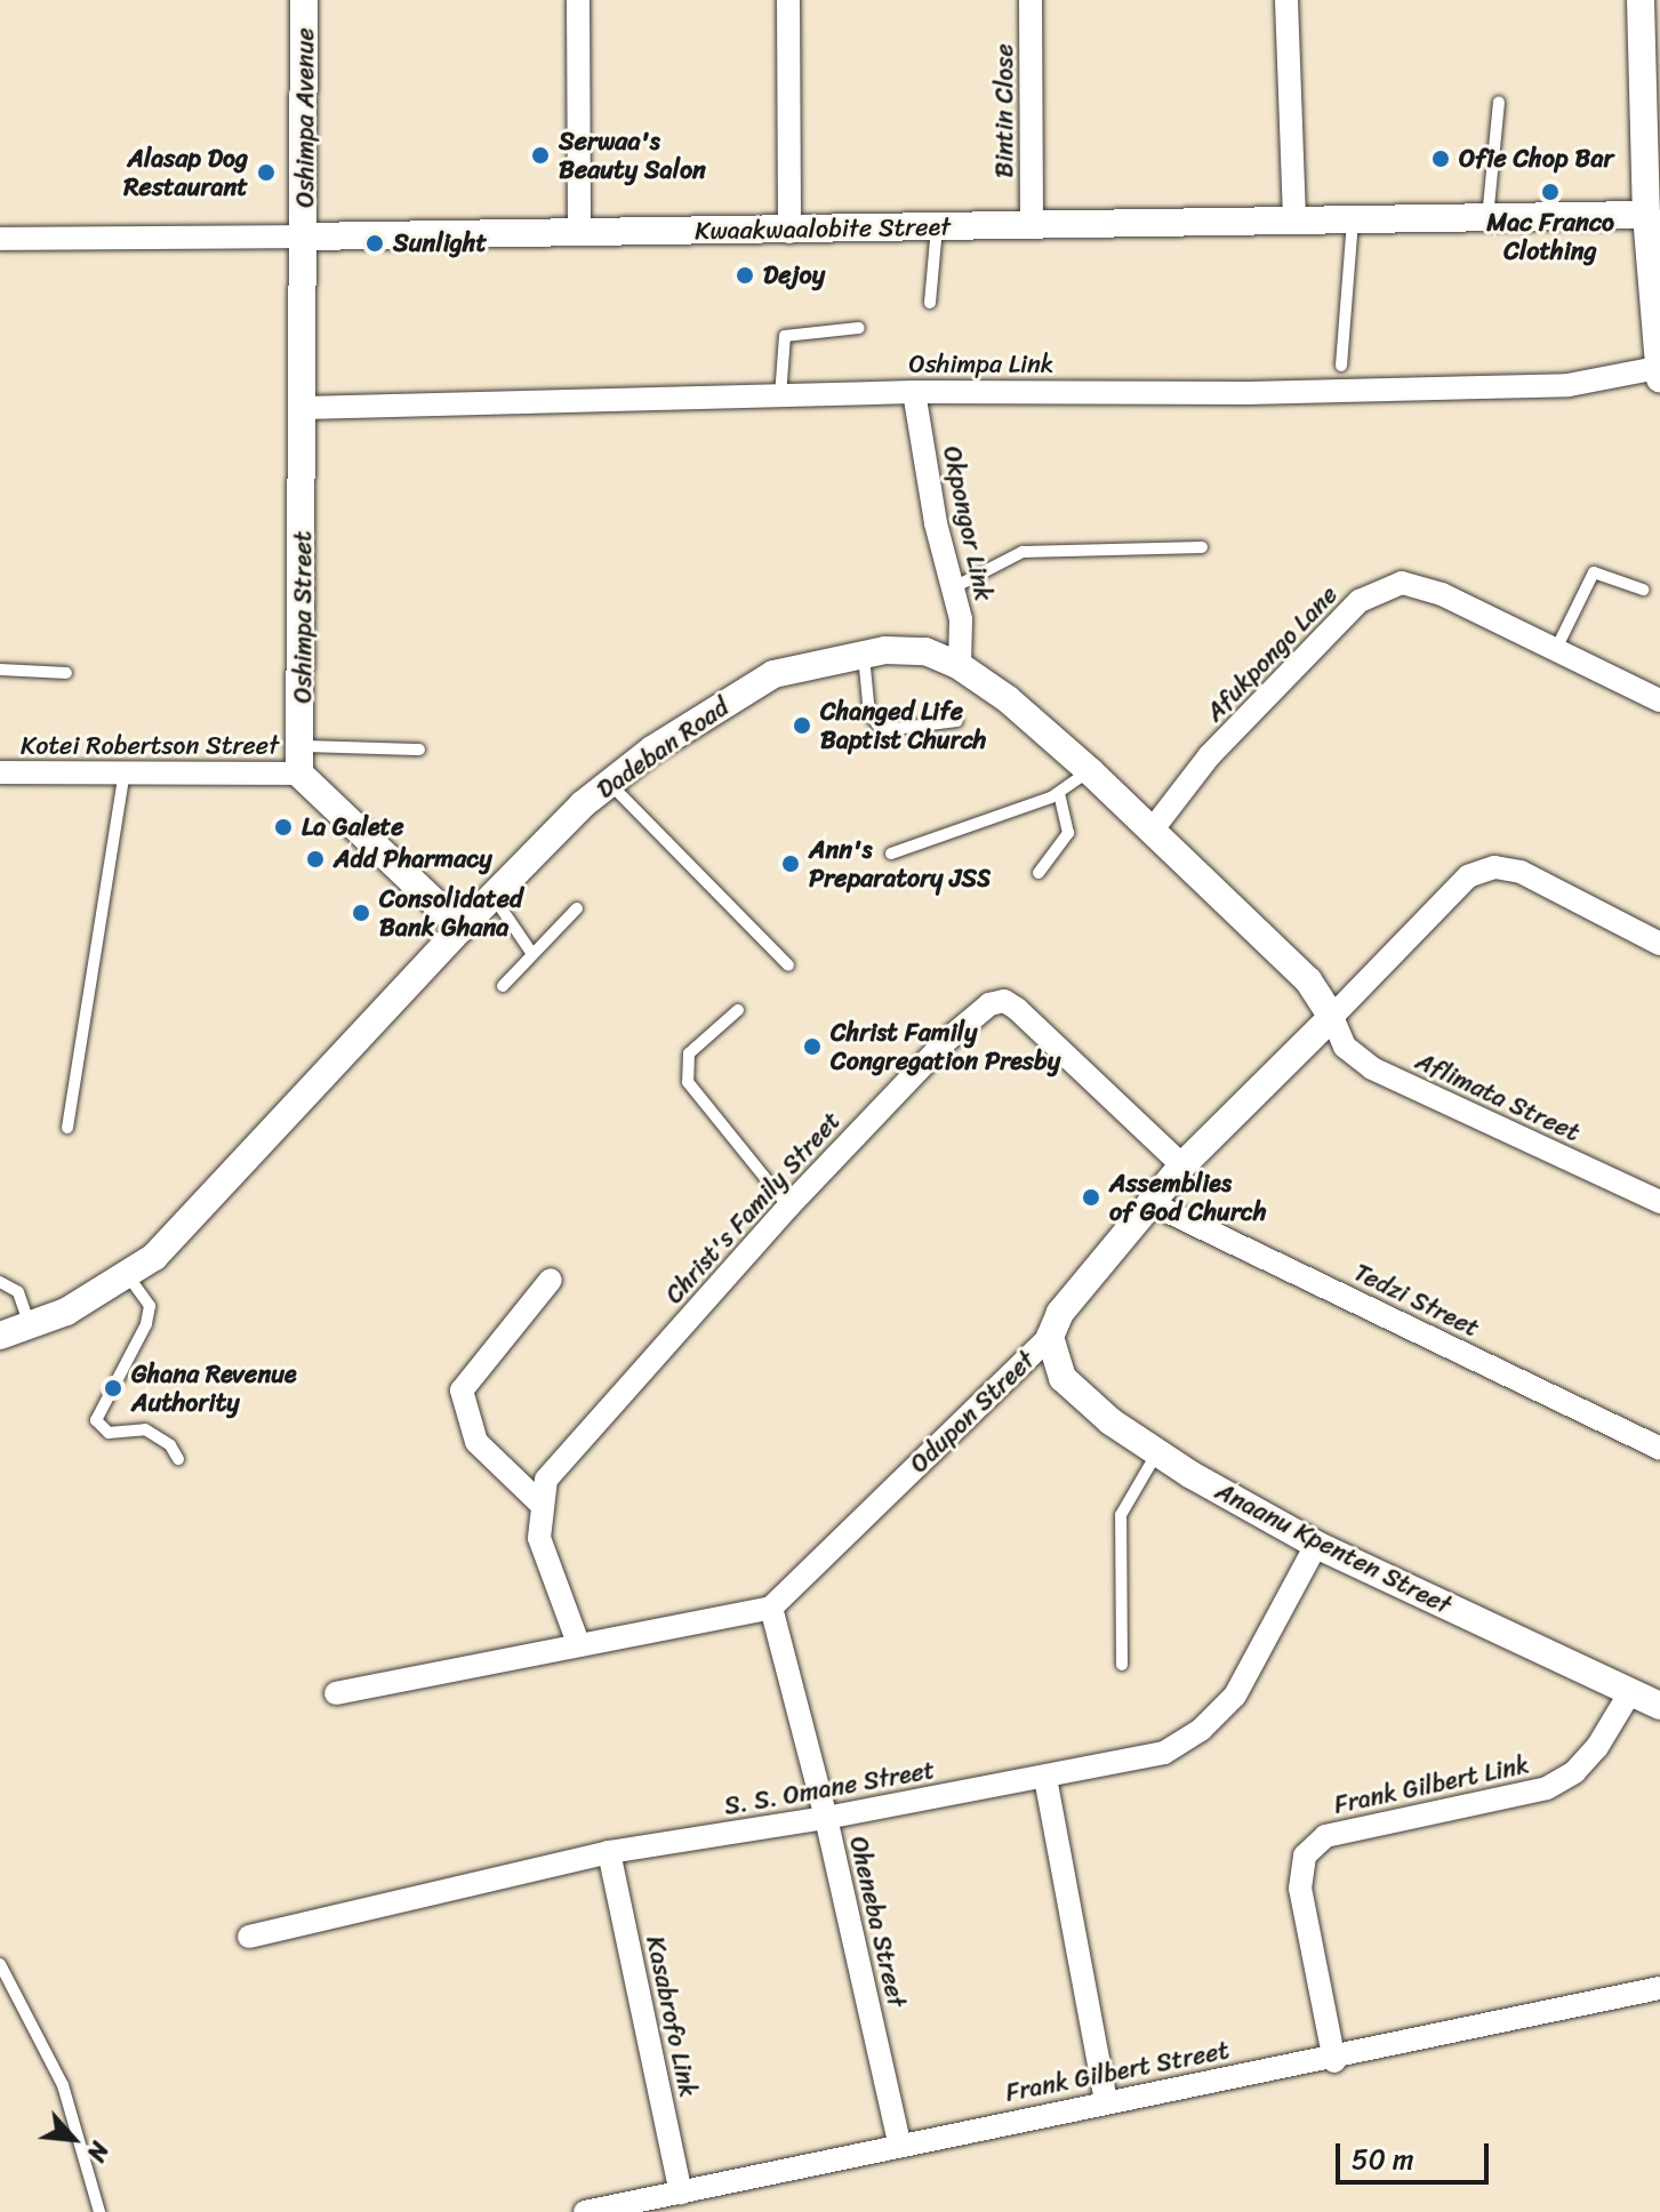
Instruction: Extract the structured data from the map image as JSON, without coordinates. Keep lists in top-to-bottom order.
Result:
{
  "streets": {
    "street": [
      "Bintin Close",
      "Oshimpa Avenue",
      "Kwaakwaalobite Street",
      "Oshimpa Link",
      "Okpongor Link",
      "Oshimpa Street",
      "Afukpongo Lane",
      "Kotei Robertson Street",
      "Dadeban Road",
      "Aflimata Street",
      "Christ's Family Street",
      "Tedzi Street",
      "Odupon Street",
      "Anaanu Kpenten Street",
      "Frank Gilbert Link",
      "S. S. Omane Street",
      "Oheneba Street",
      "Kasabrofo Link",
      "Frank Gilbert Street"
    ]
  },
  "crossings": [
    ["Bintin Close", "Kwaakwaalobite Street"],
    ["Oshimpa Avenue", "Kwaakwaalobite Street"],
    ["Oshimpa Avenue", "Oshimpa Street"],
    ["Kwaakwaalobite Street", "Oshimpa Street"],
    ["Oshimpa Link", "Okpongor Link"],
    ["Oshimpa Link", "Oshimpa Street"],
    ["Okpongor Link", "Dadeban Road"],
    ["Oshimpa Street", "Kotei Robertson Street"],
    ["Afukpongo Lane", "Dadeban Road"],
    ["Dadeban Road", "Aflimata Street"],
    ["Dadeban Road", "Odupon Street"],
    ["Aflimata Street", "Odupon Street"],
    ["Christ's Family Street", "Odupon Street"],
    ["Tedzi Street", "Odupon Street"],
    ["Odupon Street", "Anaanu Kpenten Street"],
    ["Odupon Street", "Oheneba Street"],
    ["Anaanu Kpenten Street", "Frank Gilbert Link"],
    ["Anaanu Kpenten Street", "S. S. Omane Street"],
    ["Frank Gilbert Link", "Frank Gilbert Street"],
    ["S. S. Omane Street", "Oheneba Street"],
    ["S. S. Omane Street", "Kasabrofo Link"],
    ["Oheneba Street", "Frank Gilbert Street"],
    ["Kasabrofo Link", "Frank Gilbert Street"]
  ],
  "places": [
    "Serwaa's Beauty Salon",
    "Ofie Chop Bar",
    "Alasap Dog Restaurant",
    "Mac Franco Clothing",
    "Sunlight",
    "Dejoy",
    "Changed Life Baptist Church",
    "La Galete",
    "Add Pharmacy",
    "Ann's Preparatory JSS",
    "Consolidated Bank Ghana",
    "Christ Family Congregation Presby",
    "Assemblies of God Church",
    "Ghana Revenue Authority"
  ],
  "scale_bar": "50 m",
  "north": "bottom right"
}
